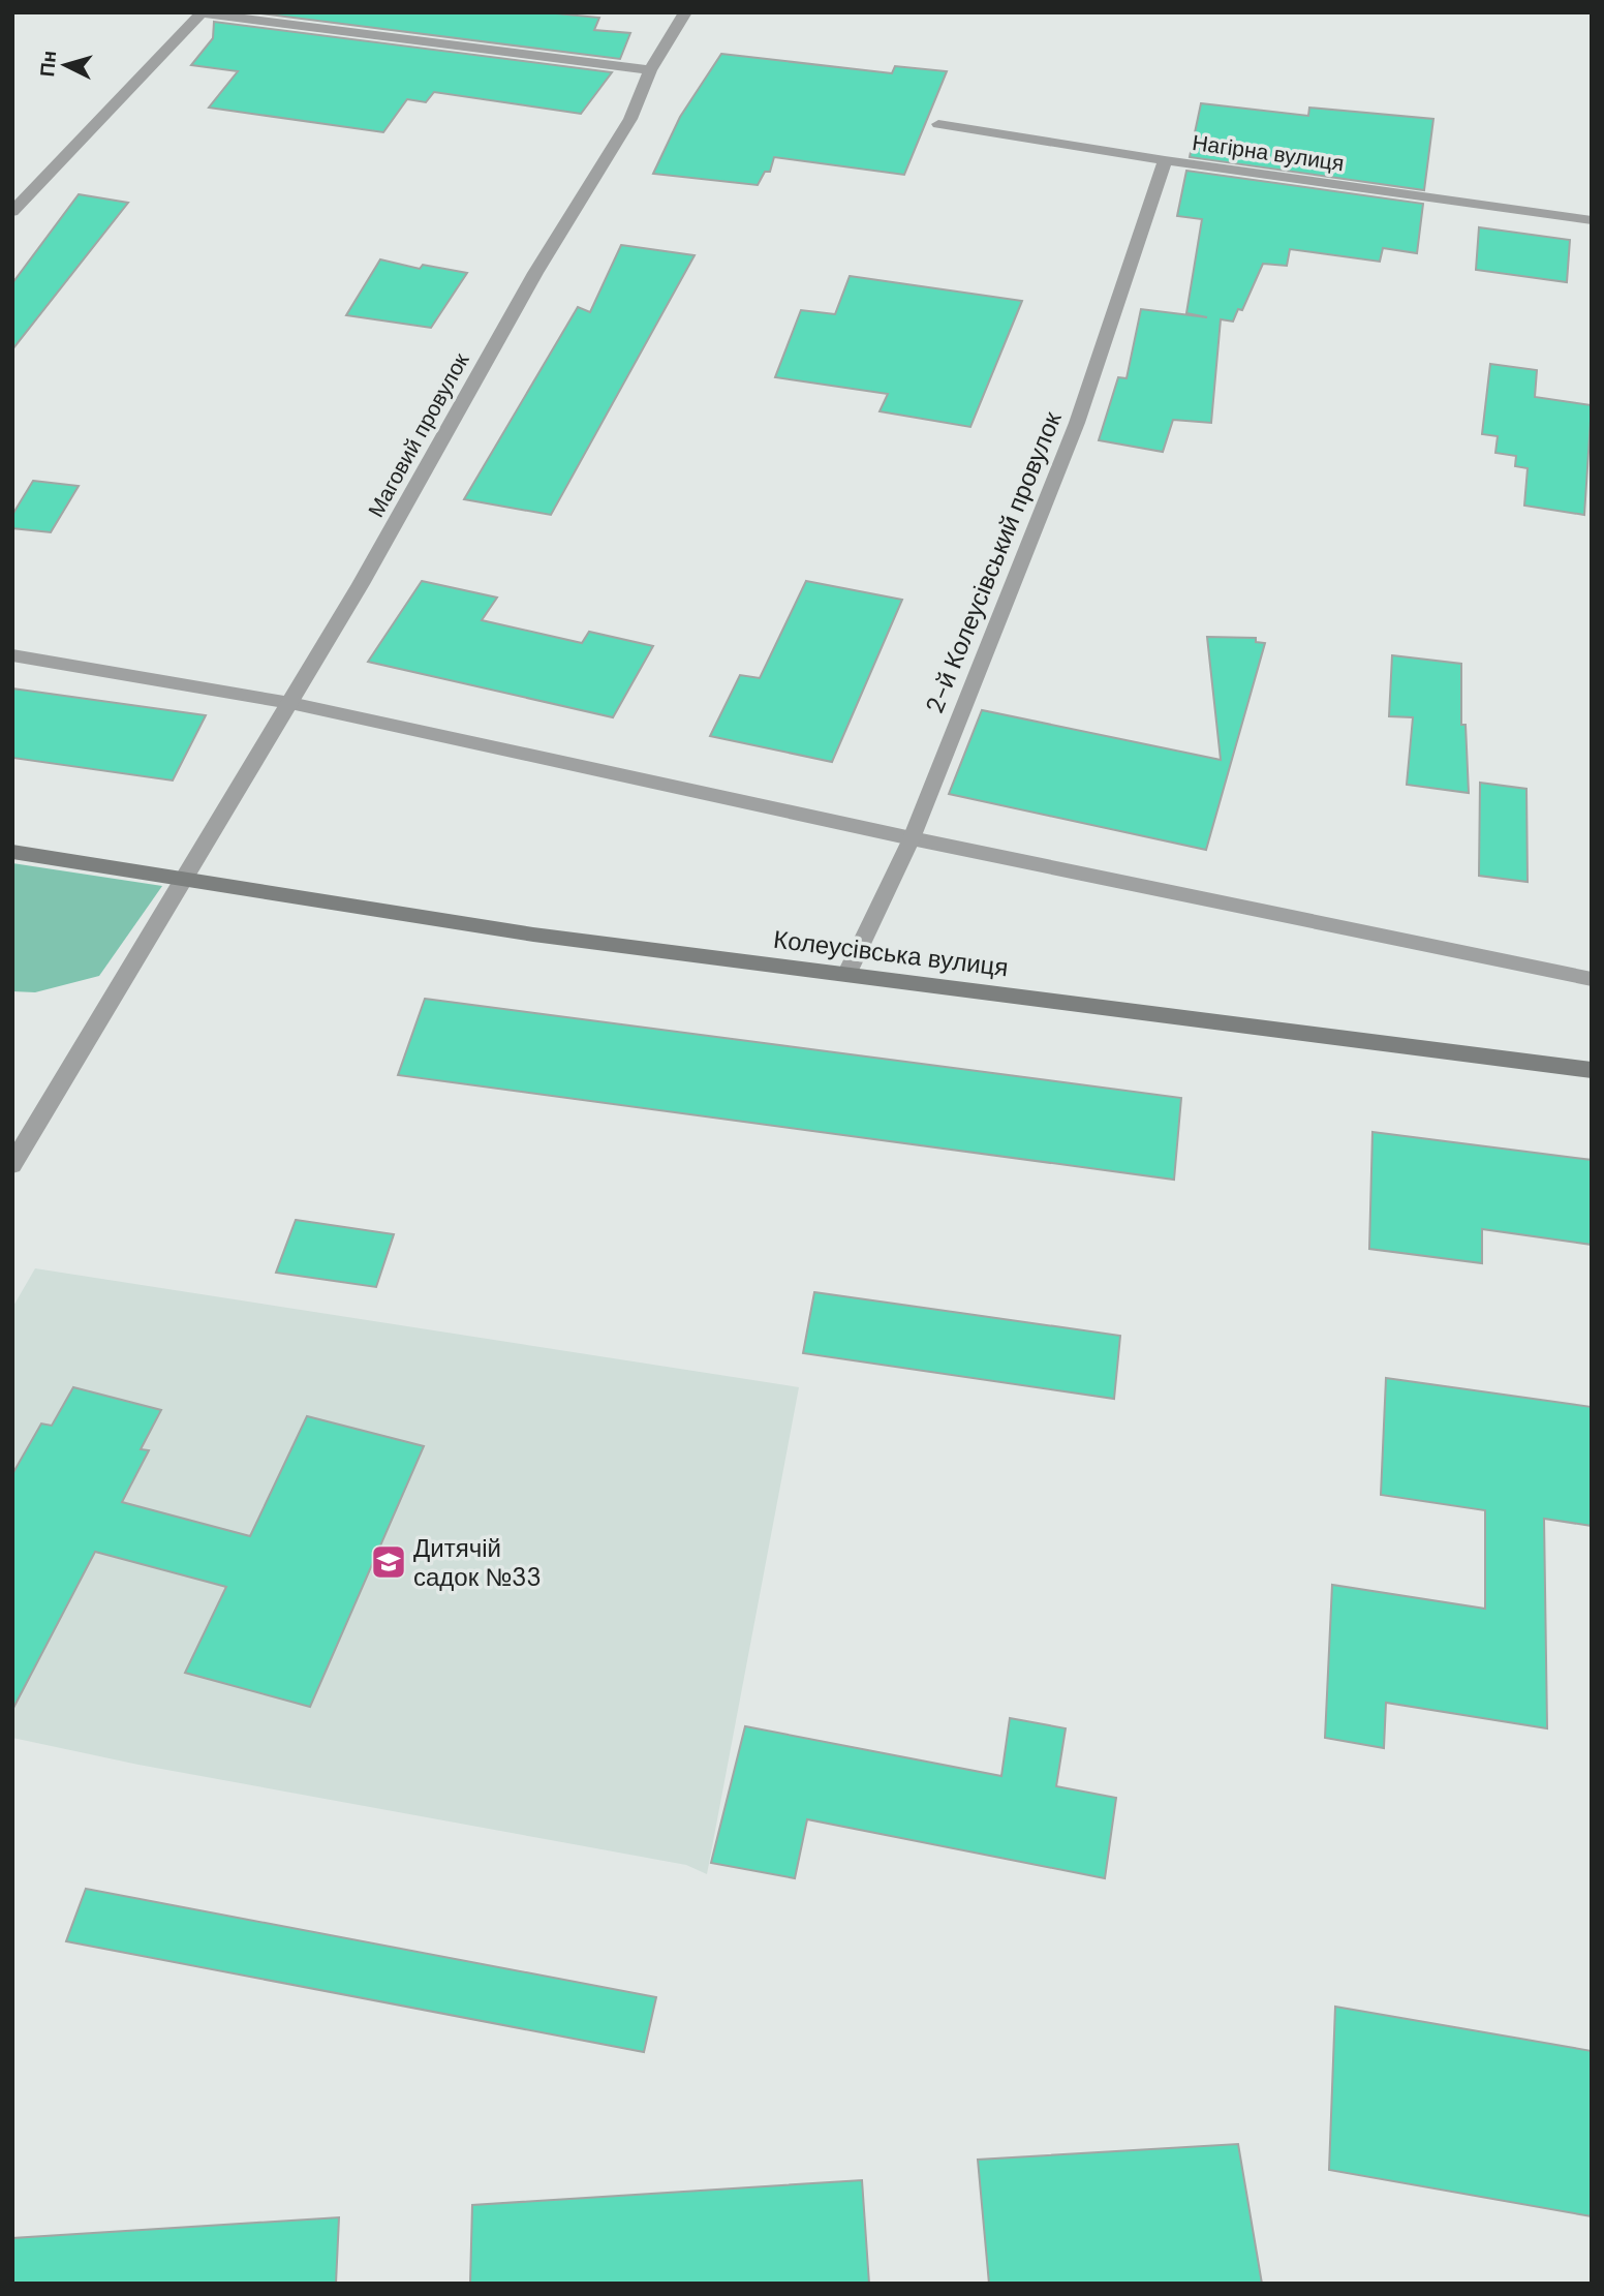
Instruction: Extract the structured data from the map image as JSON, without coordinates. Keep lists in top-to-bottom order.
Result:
{
  "streets": {
    "street": [
      "Нагірна вулиця",
      "Маговий провулок",
      "2-й Колеусівський провулок",
      "Колеусівська вулиця"
    ]
  },
  "crossings": [
    ["Нагірна вулиця", "2-й Колеусівський провулок"],
    ["Маговий провулок", "Колеусівська вулиця"],
    ["2-й Колеусівський провулок", "Колеусівська вулиця"]
  ],
  "places": {
    "school or university": ["Дитячій садок №33"]
  },
  "north": "left"
}
